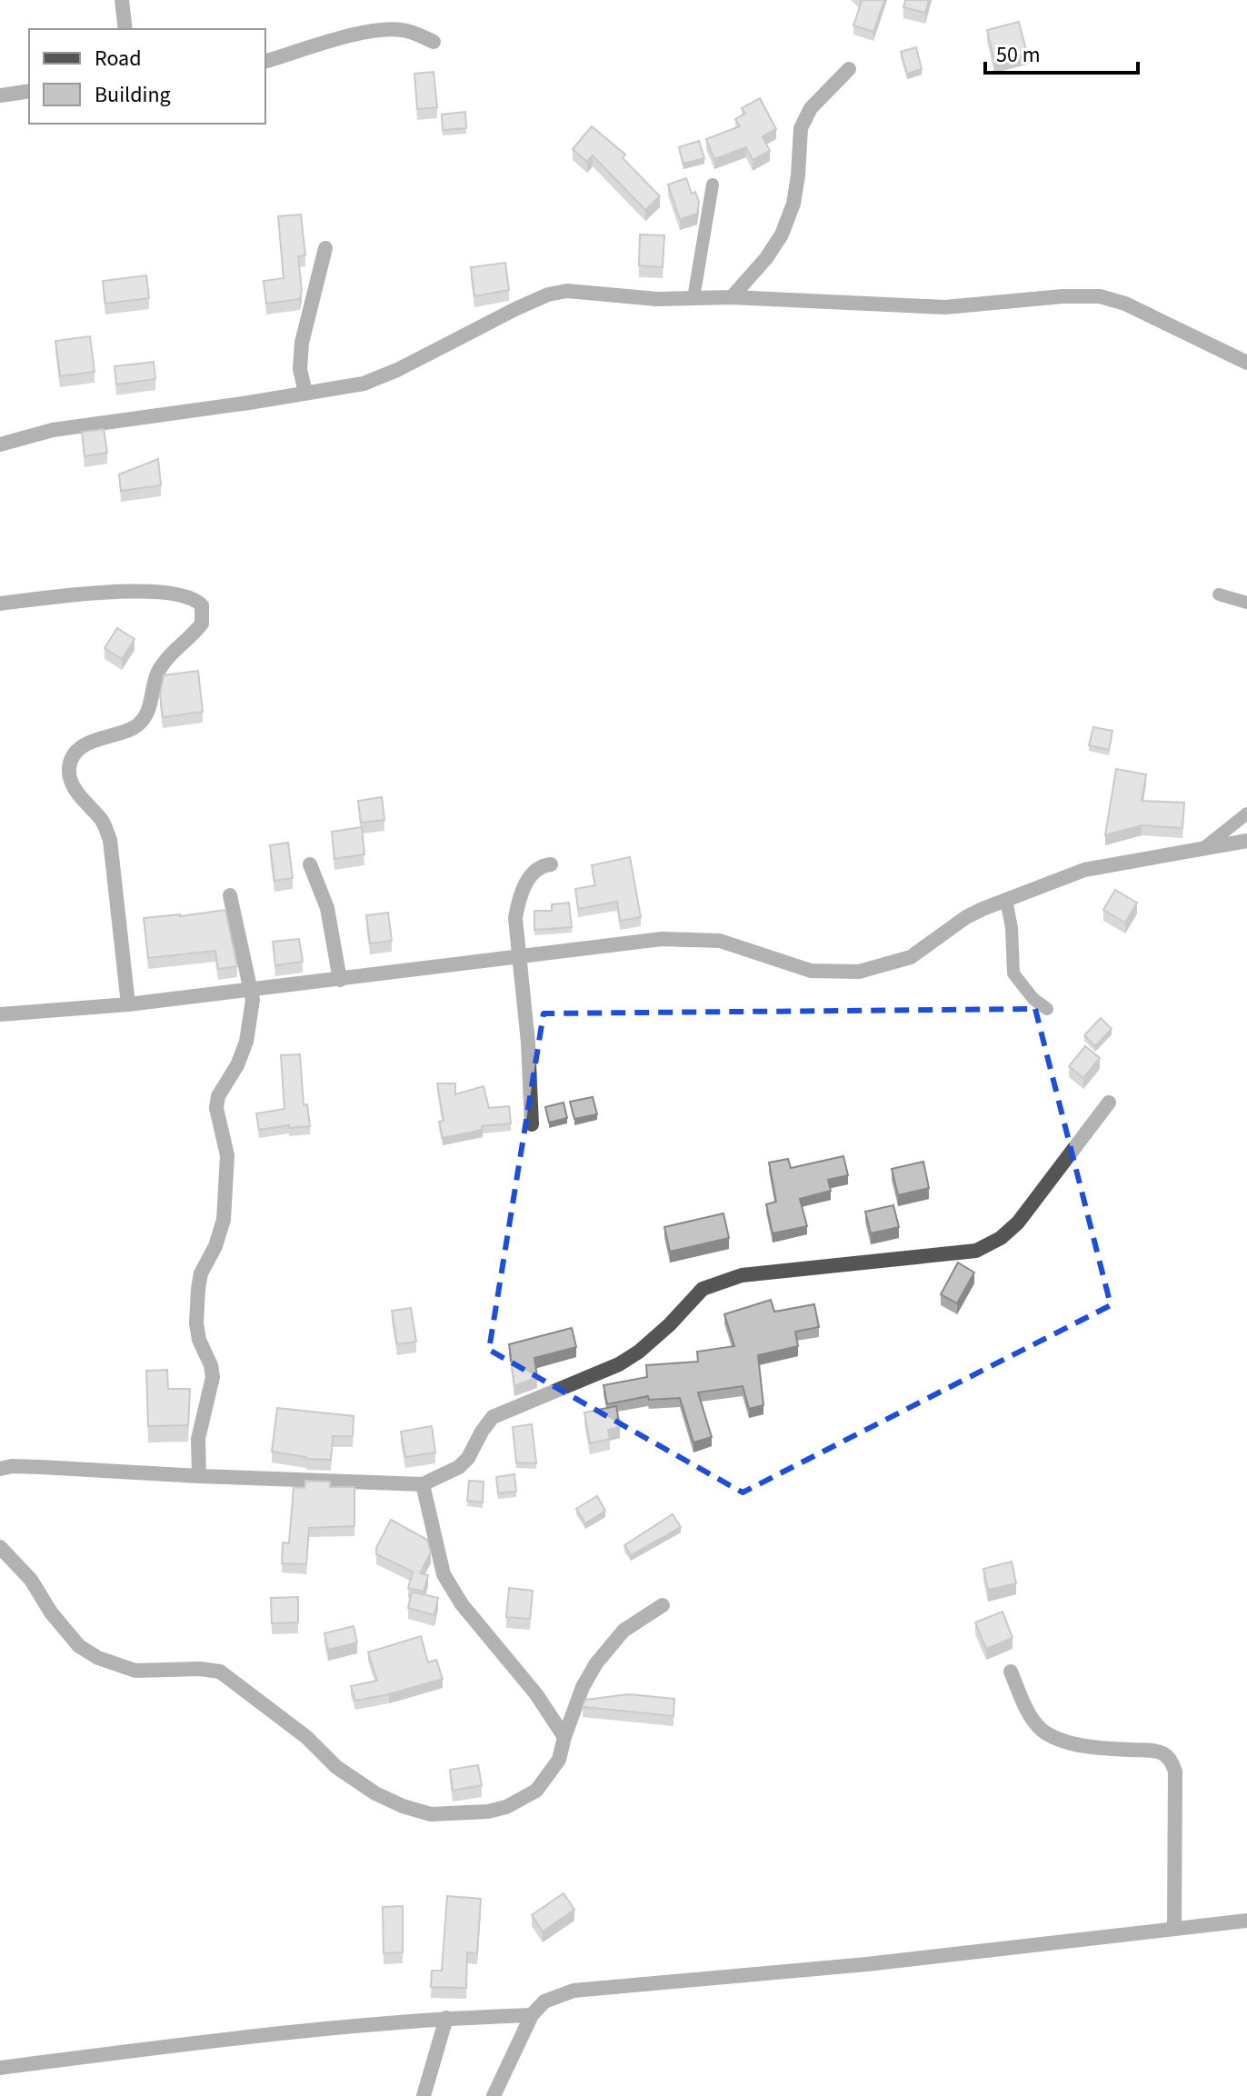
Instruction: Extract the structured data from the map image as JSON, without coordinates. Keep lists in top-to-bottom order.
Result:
{
  "legend": ["Road", "Building"],
  "scale_bar": "50 m"
}
